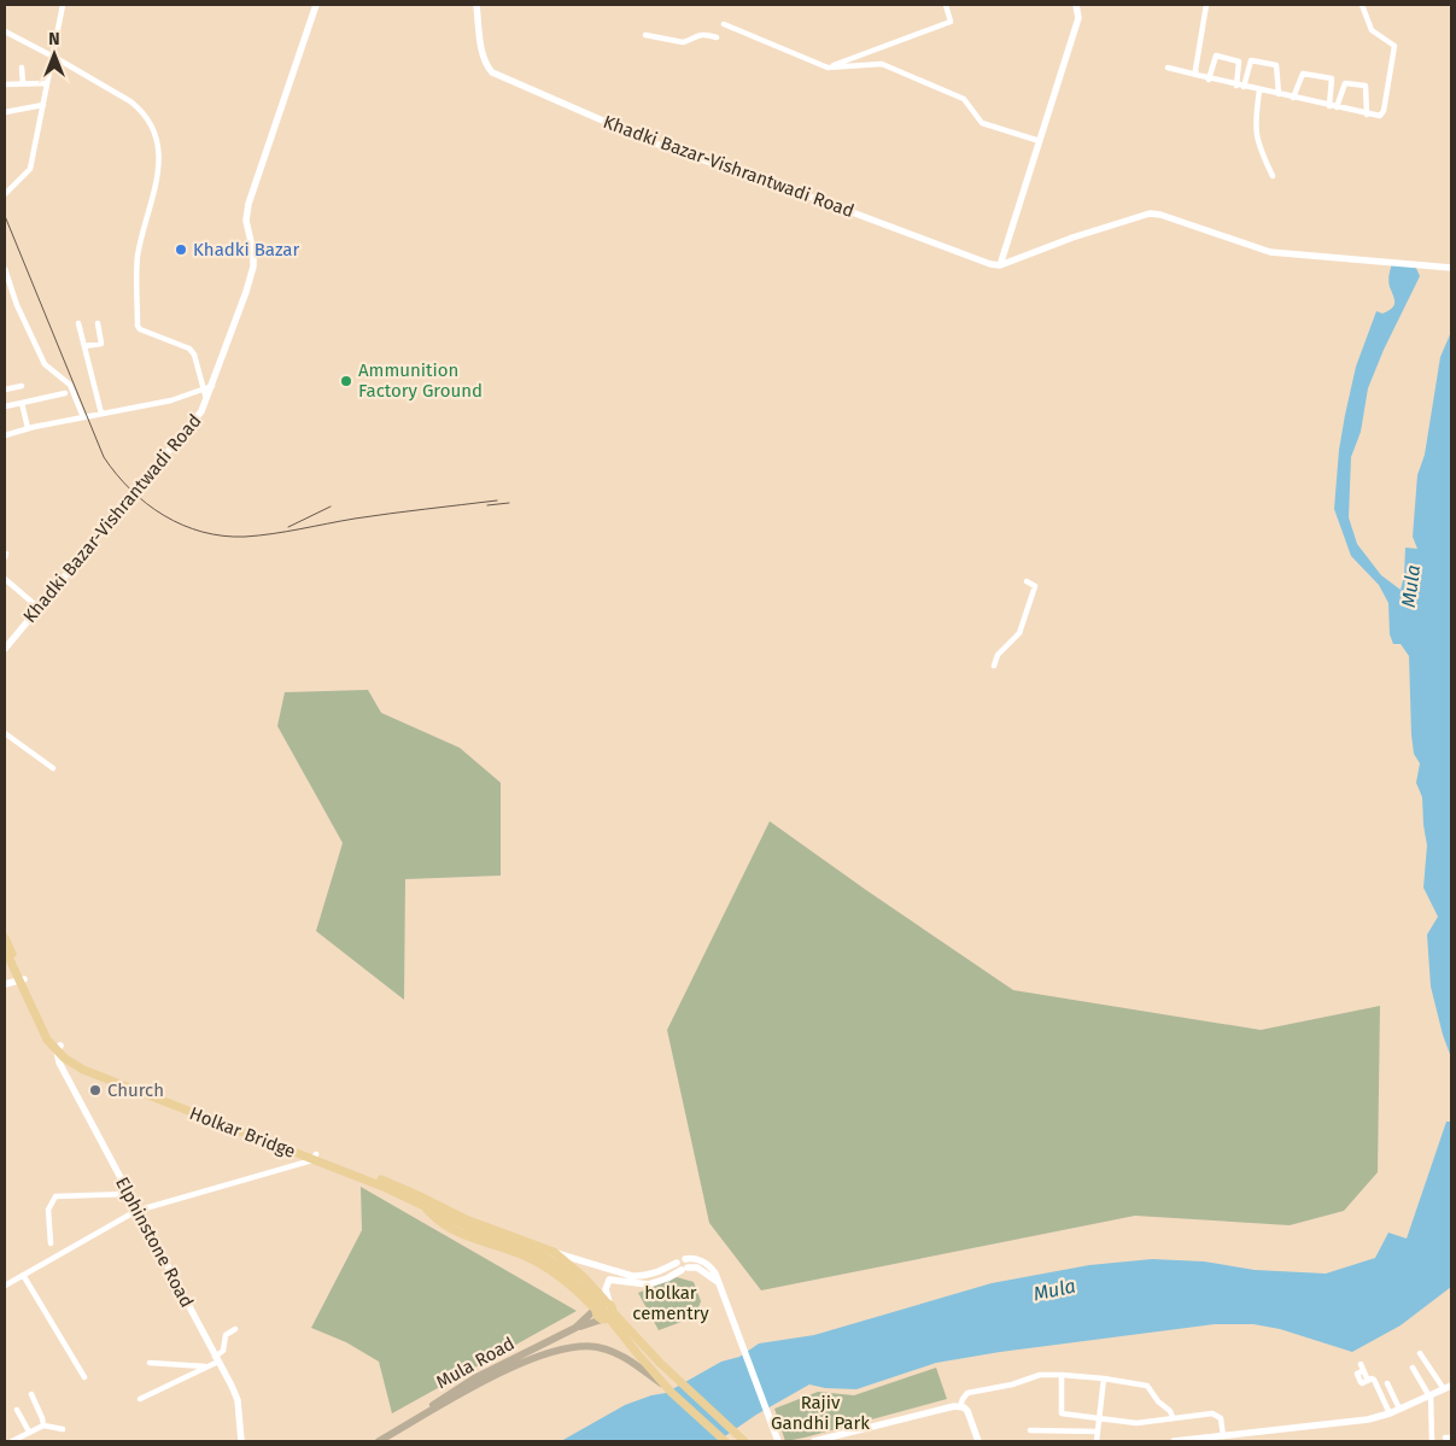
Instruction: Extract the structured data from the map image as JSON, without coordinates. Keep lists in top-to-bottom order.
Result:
{
  "streets": {
    "main road": ["Holkar Bridge", "Elphinstone Road", "Mula Road"],
    "street": ["Khadki Bazar-Vishrantwadi Road"]
  },
  "crossings": [
    ["Holkar Bridge", "Elphinstone Road"]
  ],
  "water": ["Mula"],
  "parks": ["holkar cementry", "Rajiv Gandhi Park"],
  "places": ["Khadki Bazar", "Ammunition Factory Ground", "Church"],
  "north": "top"
}
